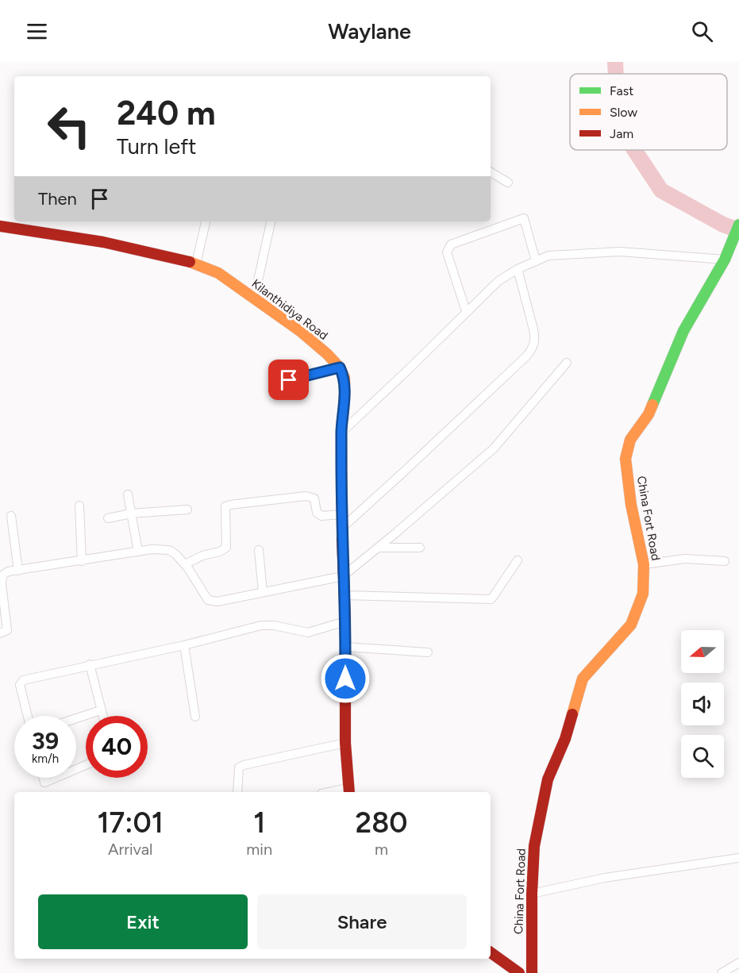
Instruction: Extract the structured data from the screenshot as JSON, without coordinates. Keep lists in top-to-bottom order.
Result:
{
  "streets": {
    "street": ["Kilanthidiya Road", "China Fort Road"]
  },
  "legend": ["Fast", "Slow", "Jam"],
  "north": "left",
  "page": {
    "header": "Waylane",
    "turn": ["240 m", "Turn left"],
    "then": "Then",
    "speed": "39 km/h",
    "limit": "40",
    "eta": [
      "17:01",
      "Arrival",
      "1",
      "min",
      "280",
      "m"
    ],
    "buttons": ["Exit", "Share"]
  }
}
